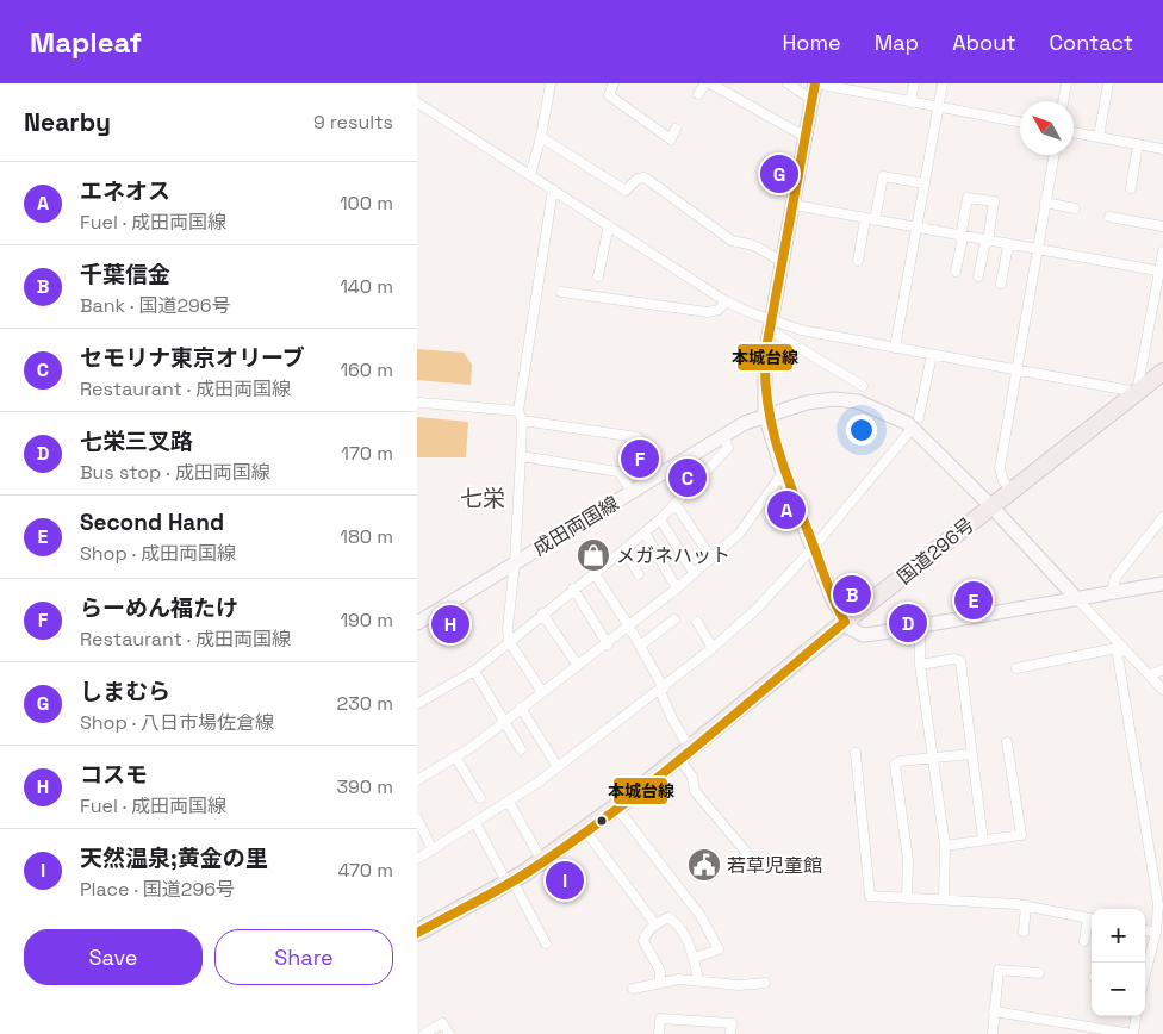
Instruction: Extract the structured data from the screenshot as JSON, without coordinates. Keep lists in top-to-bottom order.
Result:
{
  "streets": {
    "highway": ["国道296号"],
    "main road": ["成田両国線"]
  },
  "crossings": [
    ["成田両国線", "国道296号"]
  ],
  "districts": ["七栄"],
  "places": {
    "shop": ["メガネハット"],
    "public building": ["若草児童館"]
  },
  "lines": ["transit line 本城台線"],
  "north": "top left",
  "page": {
    "header": "Mapleaf",
    "nav": [
      "Home",
      "Map",
      "About",
      "Contact"
    ],
    "heading": ["Nearby", "9 results"],
    "pins": [
      "G",
      "F",
      "C",
      "A",
      "B",
      "E",
      "D",
      "H",
      "I"
    ],
    "list": [
      {
        "mark": "A",
        "name": "エネオス",
        "note": "Fuel · 成田両国線",
        "value": "100 m"
      },
      {
        "mark": "B",
        "name": "千葉信金",
        "note": "Bank · 国道296号",
        "value": "140 m"
      },
      {
        "mark": "C",
        "name": "セモリナ東京オリーブ",
        "note": "Restaurant · 成田両国線",
        "value": "160 m"
      },
      {
        "mark": "D",
        "name": "七栄三叉路",
        "note": "Bus stop · 成田両国線",
        "value": "170 m"
      },
      {
        "mark": "E",
        "name": "Second Hand",
        "note": "Shop · 成田両国線",
        "value": "180 m"
      },
      {
        "mark": "F",
        "name": "らーめん福たけ",
        "note": "Restaurant · 成田両国線",
        "value": "190 m"
      },
      {
        "mark": "G",
        "name": "しまむら",
        "note": "Shop · 八日市場佐倉線",
        "value": "230 m"
      },
      {
        "mark": "H",
        "name": "コスモ",
        "note": "Fuel · 成田両国線",
        "value": "390 m"
      },
      {
        "mark": "I",
        "name": "天然温泉;黄金の里",
        "note": "Place · 国道296号",
        "value": "470 m"
      }
    ],
    "map_buttons": ["+", "−"],
    "buttons": ["Save", "Share"]
  }
}
